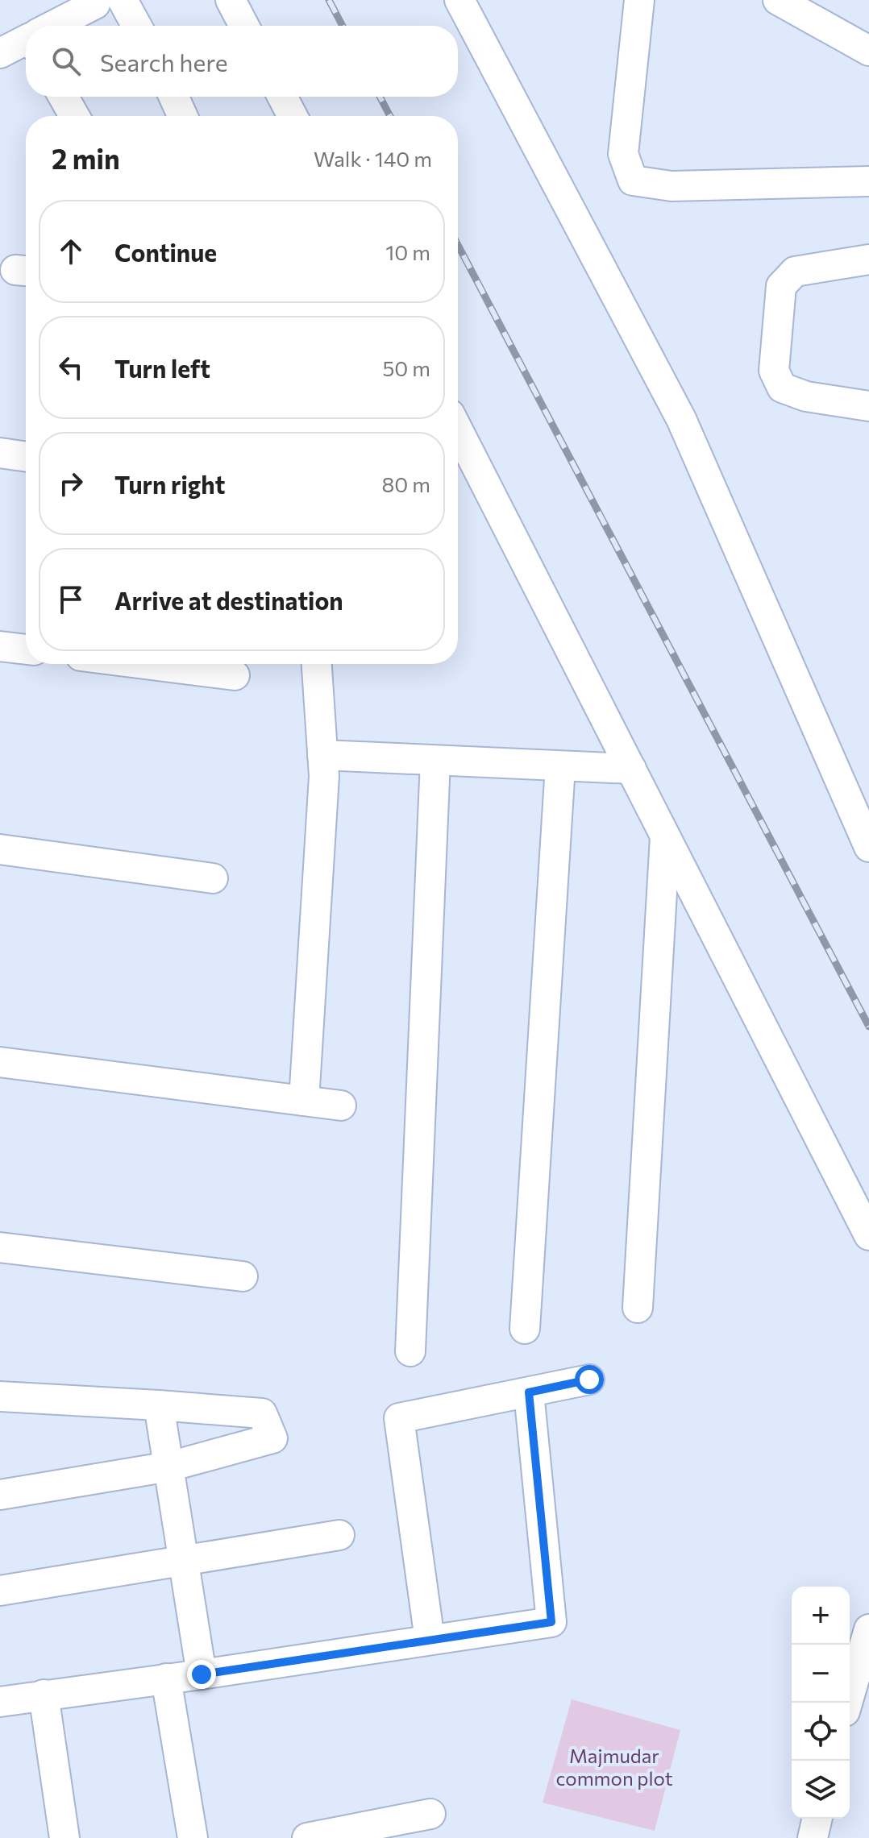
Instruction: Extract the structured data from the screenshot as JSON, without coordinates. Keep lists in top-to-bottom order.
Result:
{
  "parks": ["Majmudar common plot"],
  "page": {
    "search": "Search here",
    "heading": ["2 min", "Walk · 140 m"],
    "list": [
      ["Continue", "10 m"],
      ["Turn left", "50 m"],
      ["Turn right", "80 m"],
      "Arrive at destination"
    ],
    "map_buttons": ["+", "−"]
  }
}
